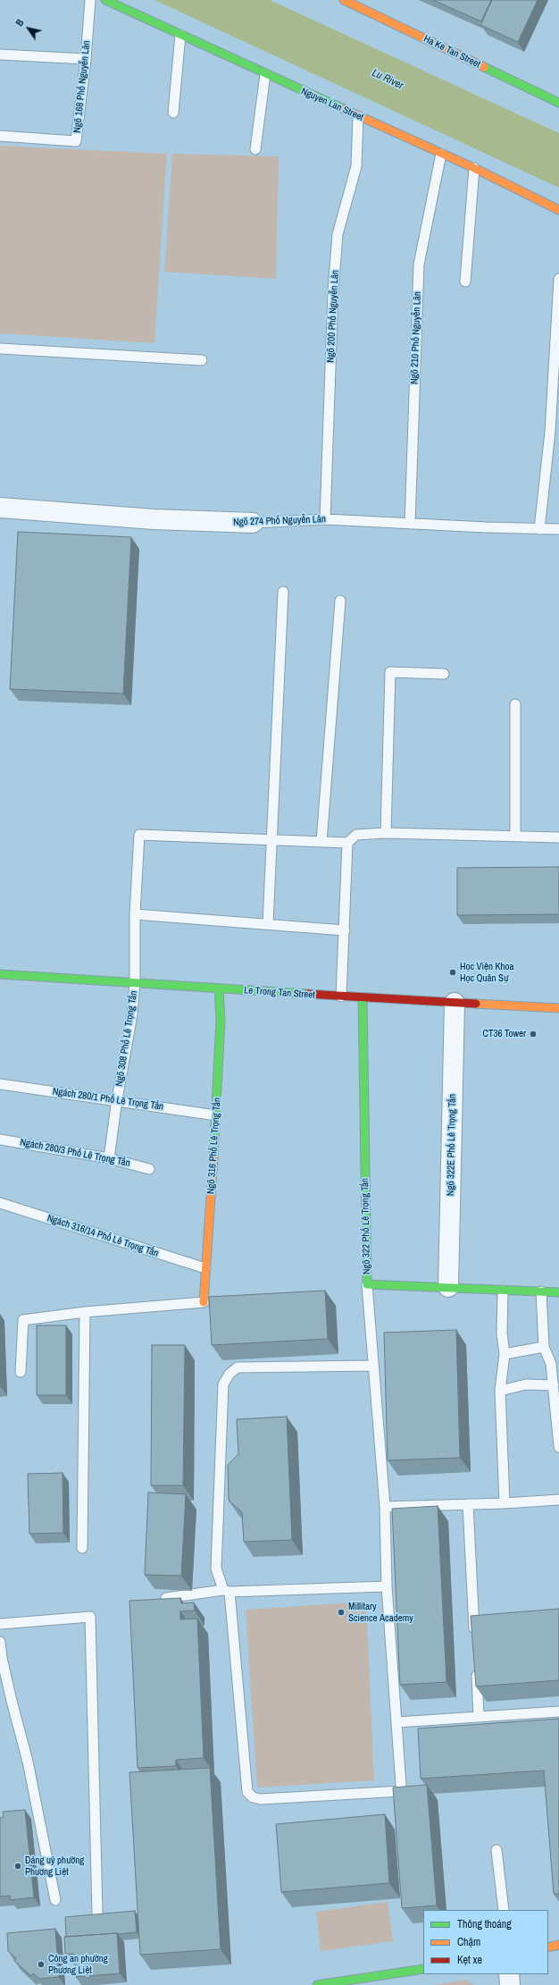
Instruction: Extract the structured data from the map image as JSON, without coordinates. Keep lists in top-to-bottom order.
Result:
{
  "streets": {
    "street": [
      "Ha Ke Tan Street",
      "Nguyen Lan Street",
      "Ngõ 274 Phố Nguyễn Lân",
      "Le Trong Tan Street",
      "Ngõ 322E Phố Lê Trọng Tấn",
      "Ngõ 316 Phố Lê Trọng Tấn",
      "Ngõ 322 Phố Lê Trọng Tấn"
    ],
    "lane": [
      "Ngõ 168 Phố Nguyễn Lân",
      "Ngõ 200 Phố Nguyễn Lân",
      "Ngõ 210 Phố Nguyễn Lân",
      "Ngõ 308 Phố Lê Trọng Tấn",
      "Ngách 280/1 Phố Lê Trọng Tấn",
      "Ngách 280/3 Phố Lê Trọng Tấn",
      "Ngách 316/14 Phố Lê Trọng Tấn"
    ]
  },
  "crossings": [
    ["Nguyen Lan Street", "Ngõ 200 Phố Nguyễn Lân"],
    ["Nguyen Lan Street", "Ngõ 210 Phố Nguyễn Lân"],
    ["Ngõ 200 Phố Nguyễn Lân", "Ngõ 274 Phố Nguyễn Lân"],
    ["Ngõ 210 Phố Nguyễn Lân", "Ngõ 274 Phố Nguyễn Lân"],
    ["Le Trong Tan Street", "Ngõ 308 Phố Lê Trọng Tấn"],
    ["Le Trong Tan Street", "Ngõ 322E Phố Lê Trọng Tấn"],
    ["Le Trong Tan Street", "Ngõ 316 Phố Lê Trọng Tấn"],
    ["Le Trong Tan Street", "Ngõ 322 Phố Lê Trọng Tấn"],
    ["Ngõ 308 Phố Lê Trọng Tấn", "Ngách 280/1 Phố Lê Trọng Tấn"],
    ["Ngõ 308 Phố Lê Trọng Tấn", "Ngách 280/3 Phố Lê Trọng Tấn"],
    ["Ngách 280/1 Phố Lê Trọng Tấn", "Ngõ 316 Phố Lê Trọng Tấn"],
    ["Ngõ 322E Phố Lê Trọng Tấn", "Ngõ 322 Phố Lê Trọng Tấn"],
    ["Ngõ 316 Phố Lê Trọng Tấn", "Ngách 316/14 Phố Lê Trọng Tấn"]
  ],
  "water": ["Lu River"],
  "places": [
    "Học Viện Khoa Học Quân Sự",
    "CT36 Tower",
    "Millitary Science Academy",
    "Đảng uỷ phường Phương Liệt",
    "Công an phường Phương Liệt"
  ],
  "legend": ["Thông thoáng", "Chậm", "Kẹt xe"],
  "north": "top left"
}
